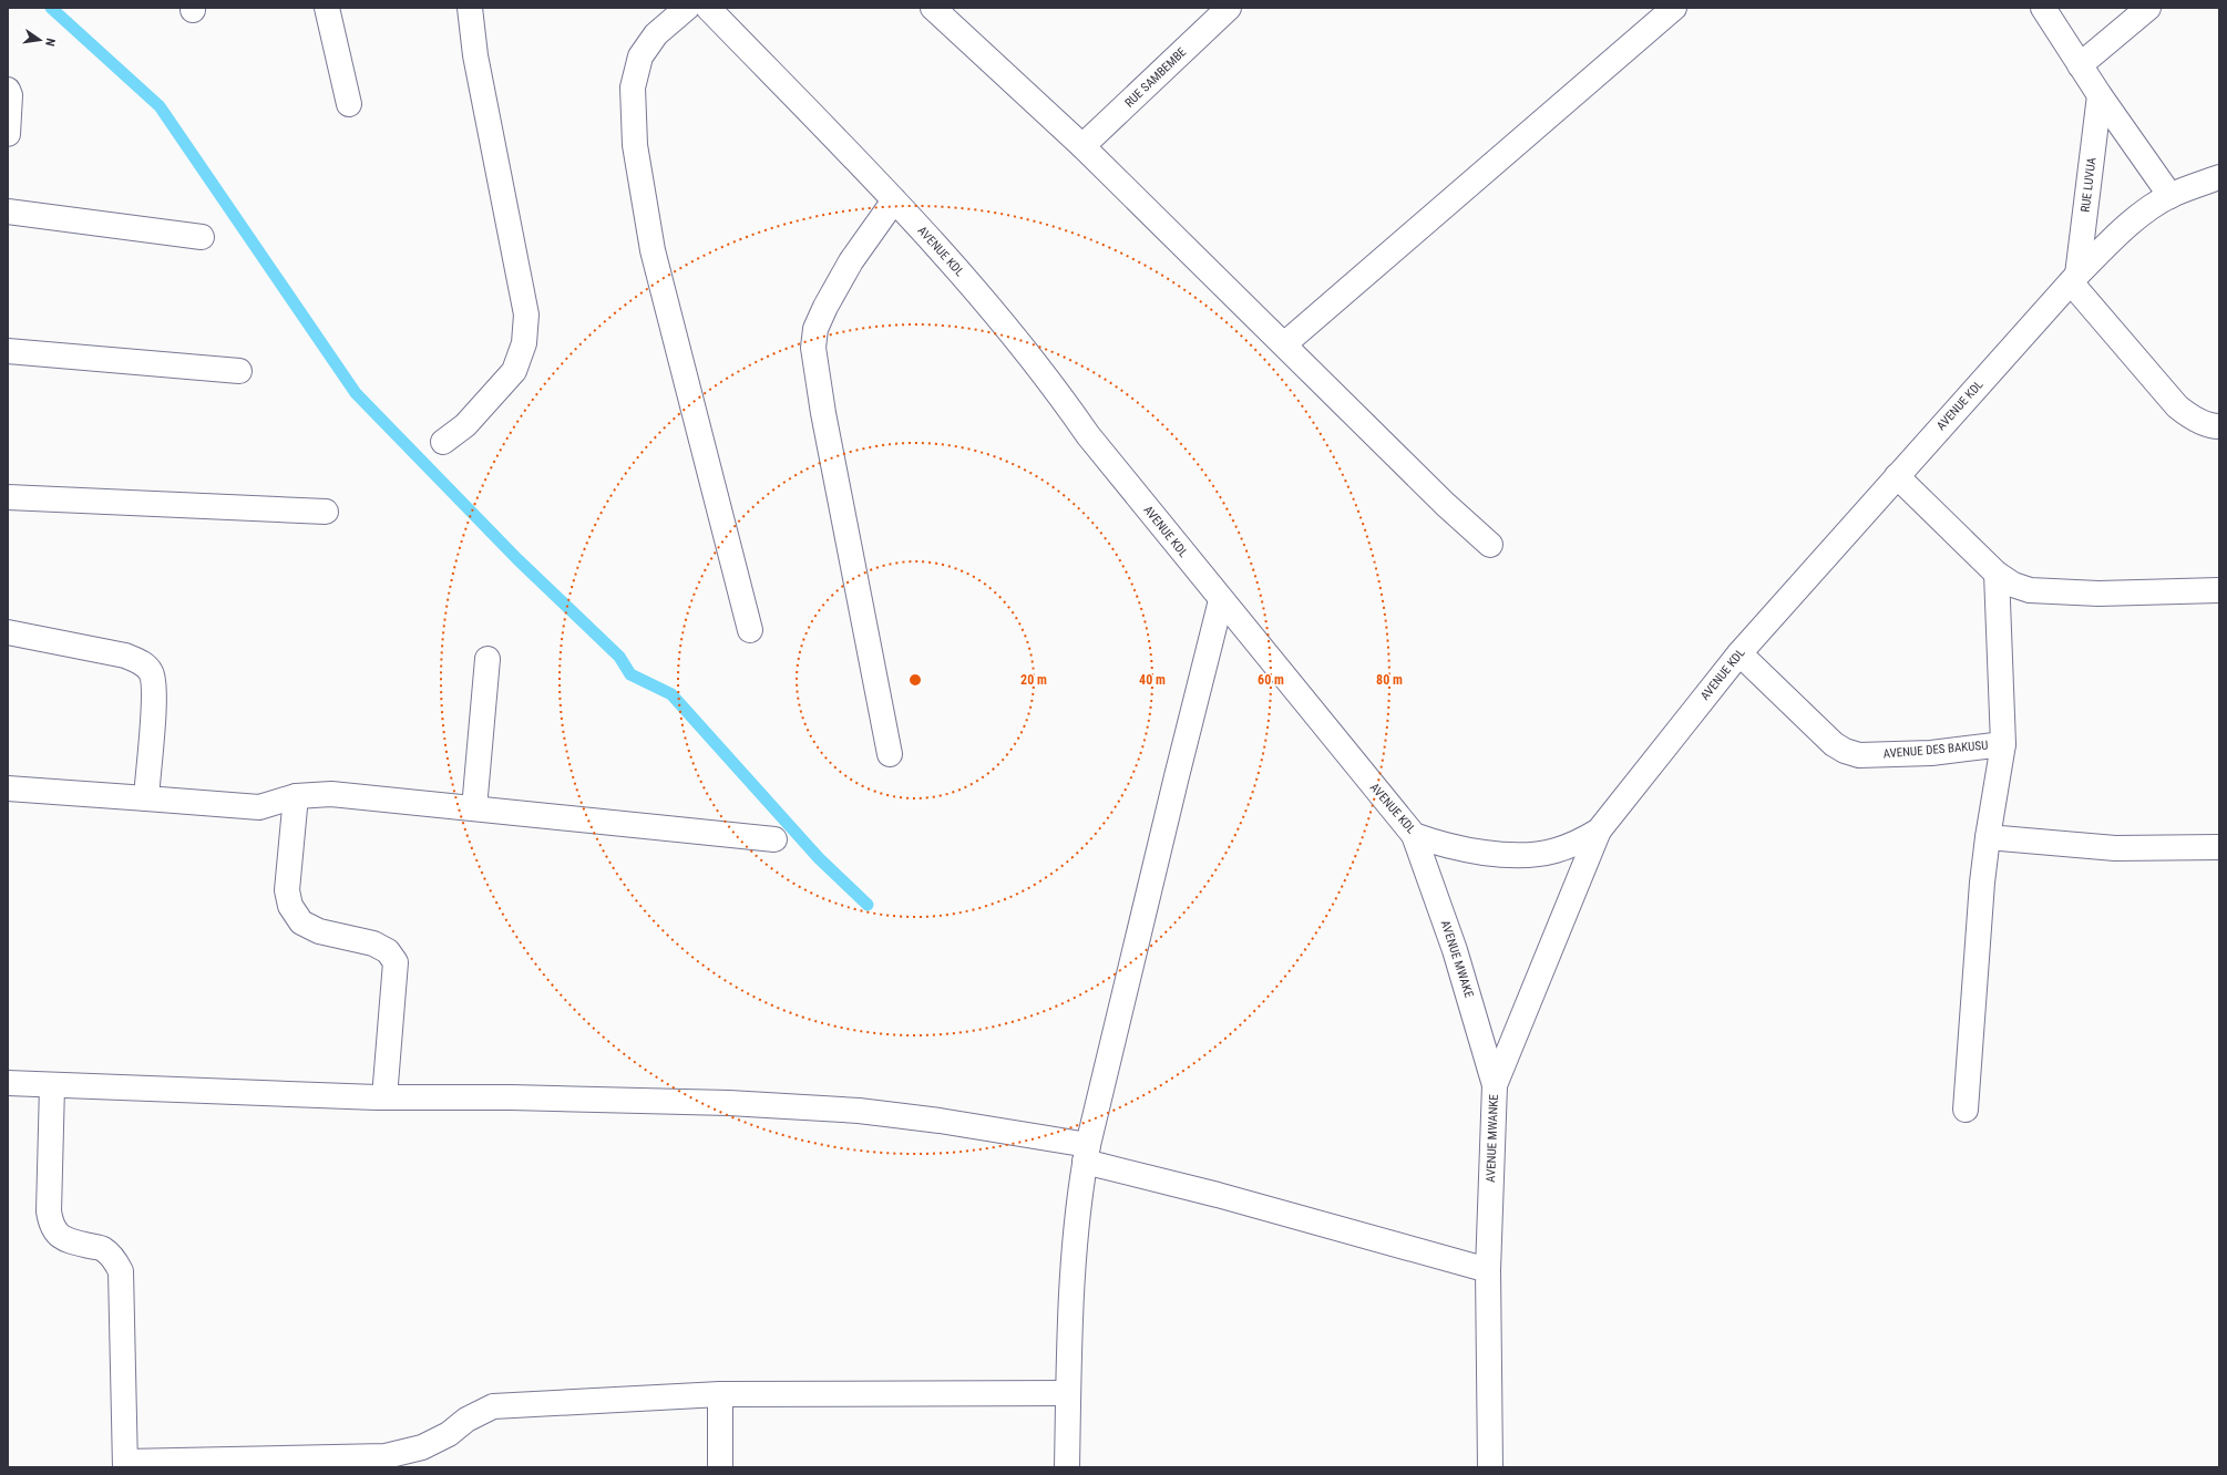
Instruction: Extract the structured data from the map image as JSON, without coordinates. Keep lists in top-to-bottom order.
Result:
{
  "streets": {
    "street": [
      "RUE SAMBEMBE",
      "RUE LUVUA",
      "AVENUE KDL",
      "AVENUE DES BAKUSU",
      "AVENUE MWAKE",
      "AVENUE MWANKE"
    ]
  },
  "crossings": [
    ["RUE LUVUA", "AVENUE KDL"],
    ["AVENUE KDL", "AVENUE DES BAKUSU"],
    ["AVENUE KDL", "AVENUE MWAKE"],
    ["AVENUE KDL", "AVENUE MWANKE"],
    ["AVENUE MWAKE", "AVENUE MWANKE"]
  ],
  "north": "right",
  "rings": [
    "20 m",
    "40 m",
    "60 m",
    "80 m"
  ]
}
